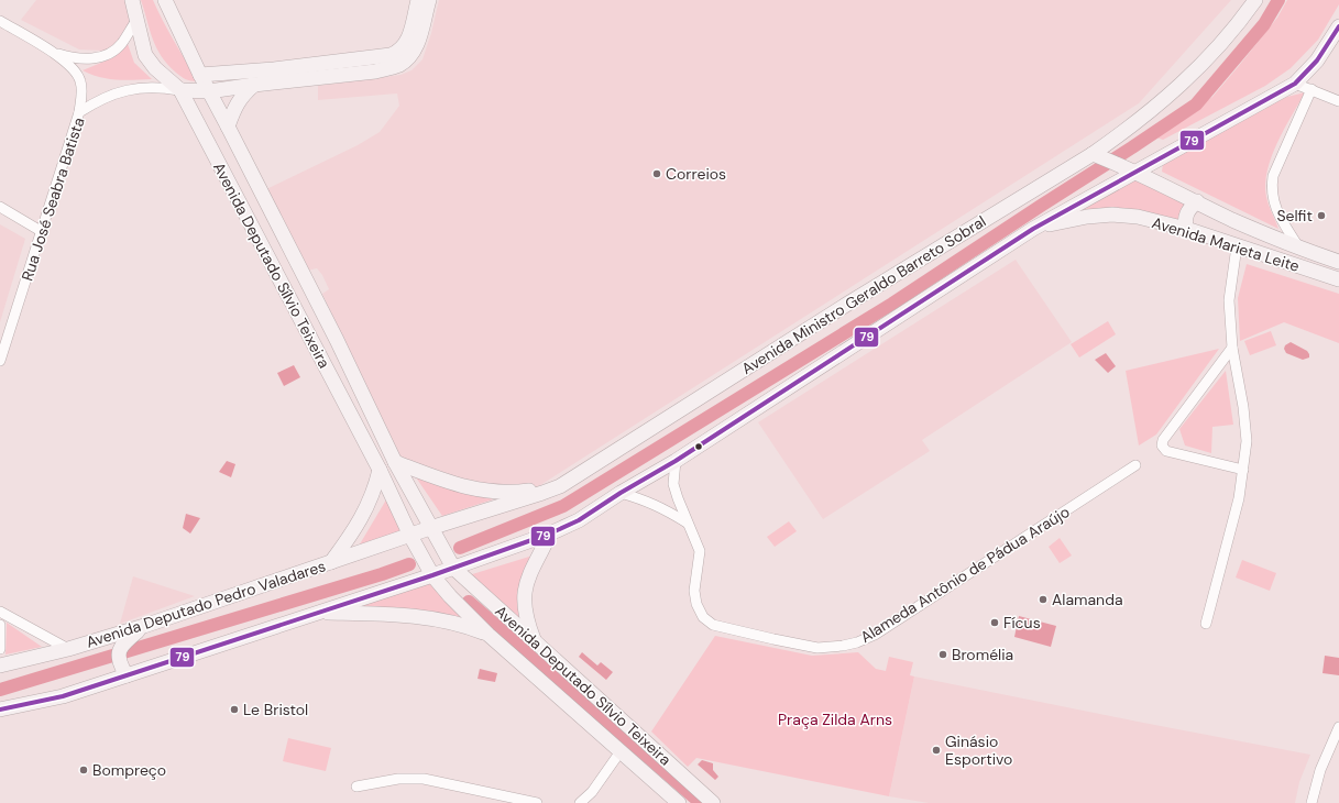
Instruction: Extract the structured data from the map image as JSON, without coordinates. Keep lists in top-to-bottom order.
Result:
{
  "streets": {
    "main road": [
      "Avenida Marieta Leite",
      "Avenida Deputado Sílvio Teixeira",
      "Avenida Ministro Geraldo Barreto Sobral",
      "Avenida Deputado Pedro Valadares"
    ],
    "street": ["Rua José Seabra Batista", "Alameda Antônio de Pádua Araújo"]
  },
  "crossings": [
    ["Rua José Seabra Batista", "Avenida Deputado Sílvio Teixeira"],
    ["Avenida Marieta Leite", "Avenida Ministro Geraldo Barreto Sobral"],
    ["Avenida Deputado Sílvio Teixeira", "Avenida Ministro Geraldo Barreto Sobral"],
    ["Avenida Deputado Sílvio Teixeira", "Avenida Deputado Pedro Valadares"],
    ["Avenida Ministro Geraldo Barreto Sobral", "Avenida Deputado Pedro Valadares"]
  ],
  "parks": ["Praça Zilda Arns"],
  "places": [
    "Correios",
    "Selfit",
    "Alamanda",
    "Fícus",
    "Bromélia",
    "Le Bristol",
    "Ginásio Esportivo",
    "Bompreço"
  ],
  "lines": ["transit line 79"]
}
